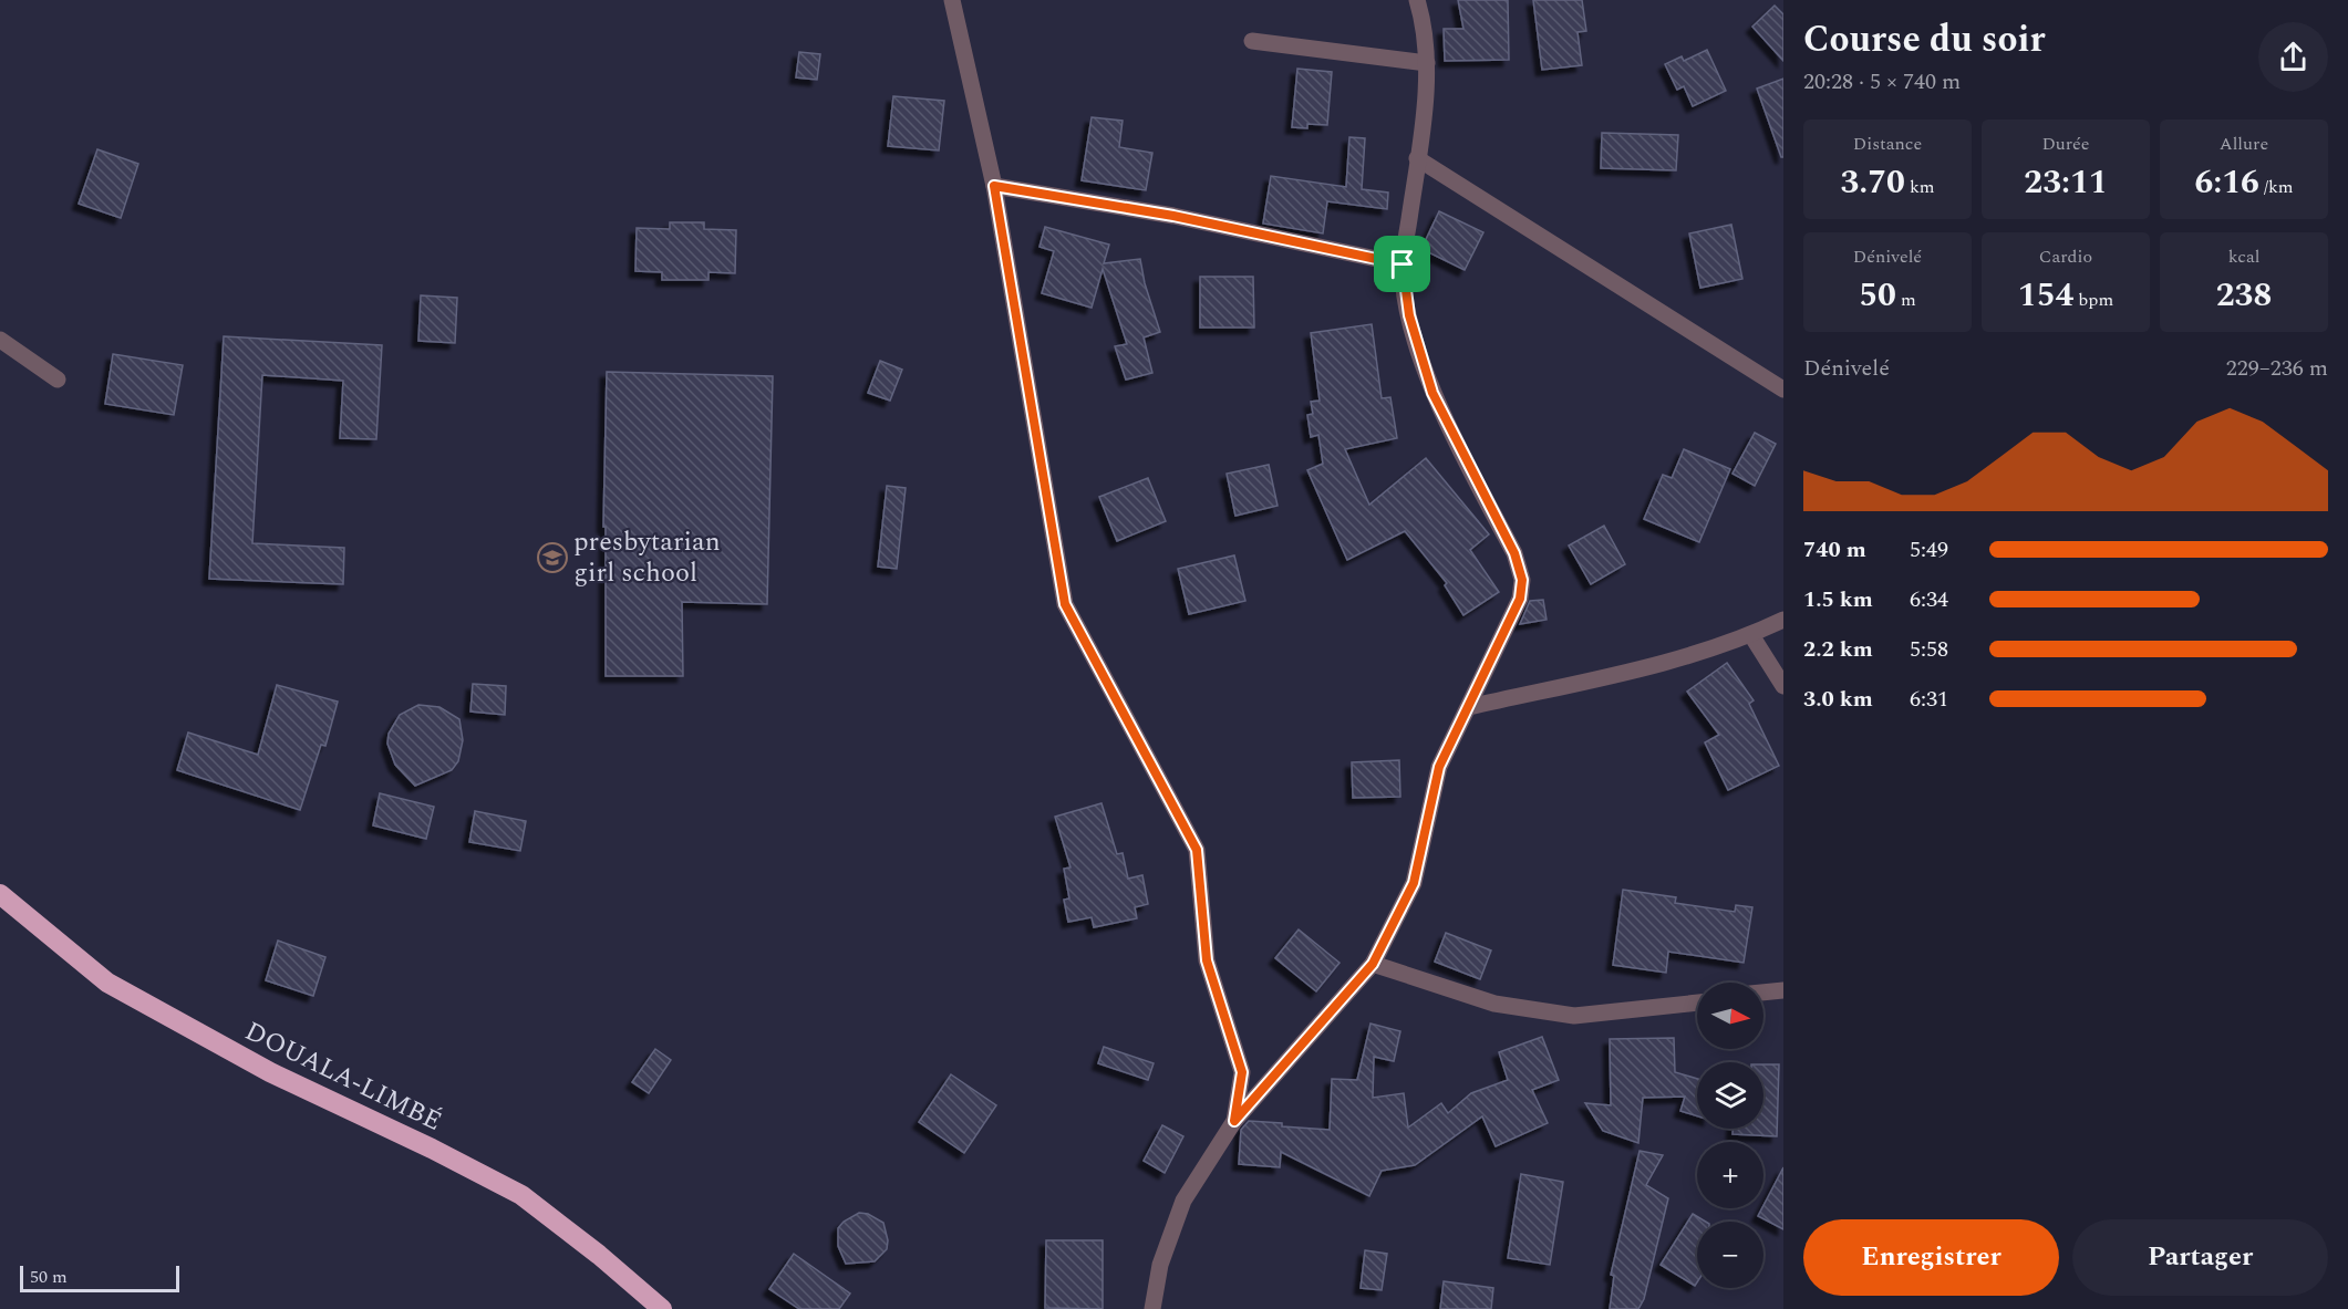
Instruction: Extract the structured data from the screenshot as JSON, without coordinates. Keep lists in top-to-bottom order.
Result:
{
  "streets": {
    "highway": ["DOUALA-LIMBÉ"]
  },
  "places": {
    "school or university": ["presbytarian girl school"]
  },
  "scale_bar": "50 m",
  "north": "right",
  "page": {
    "heading": ["Course du soir", "20:28 · 5 × 740 m"],
    "stats": [
      ["Distance", "3.70 km"],
      ["Durée", "23:11"],
      ["Allure", "6:16 /km"],
      ["Dénivelé", "50 m"],
      ["Cardio", "154 bpm"],
      ["kcal", "238"]
    ],
    "chart": ["Dénivelé", "229–236 m"],
    "list": [
      {
        "name": "740 m",
        "note": "5:49"
      },
      {
        "name": "1.5 km",
        "note": "6:34"
      },
      {
        "name": "2.2 km",
        "note": "5:58"
      },
      {
        "name": "3.0 km",
        "note": "6:31"
      }
    ],
    "map_buttons": ["+", "−"],
    "buttons": ["Enregistrer", "Partager"],
    "scale": "50 m"
  }
}
